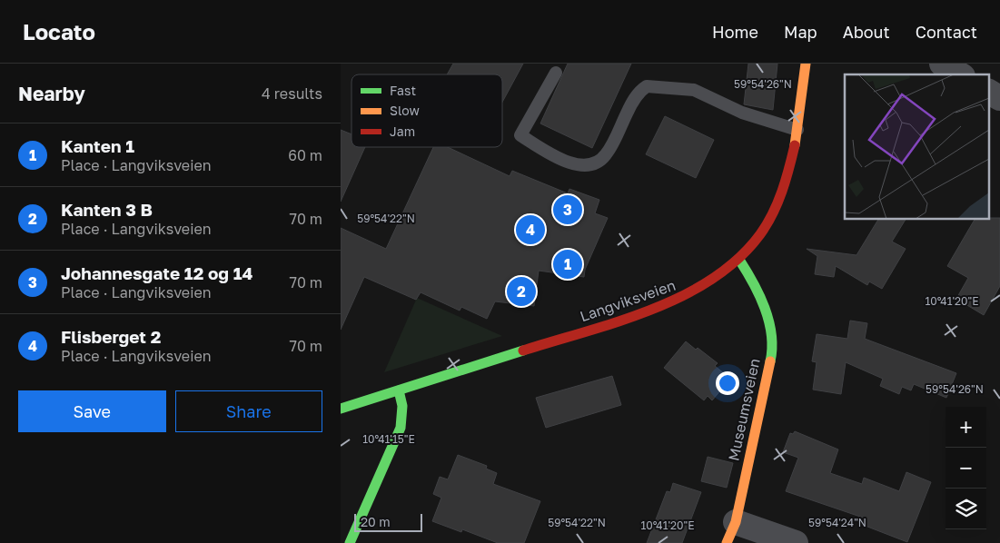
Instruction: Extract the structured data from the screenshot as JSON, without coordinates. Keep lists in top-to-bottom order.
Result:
{
  "streets": {
    "street": ["Langviksveien", "Museumsveien"]
  },
  "crossings": [
    ["Langviksveien", "Museumsveien"]
  ],
  "legend": ["Fast", "Slow", "Jam"],
  "scale_bar": "20 m",
  "page": {
    "header": "Locato",
    "nav": [
      "Home",
      "Map",
      "About",
      "Contact"
    ],
    "heading": ["Nearby", "4 results"],
    "list": [
      {
        "mark": "1",
        "name": "Kanten 1",
        "note": "Place · Langviksveien",
        "value": "60 m"
      },
      {
        "mark": "2",
        "name": "Kanten 3 B",
        "note": "Place · Langviksveien",
        "value": "70 m"
      },
      {
        "mark": "3",
        "name": "Johannesgate 12 og 14",
        "note": "Place · Langviksveien",
        "value": "70 m"
      },
      {
        "mark": "4",
        "name": "Flisberget 2",
        "note": "Place · Langviksveien",
        "value": "70 m"
      }
    ],
    "pins": [
      "3",
      "4",
      "1",
      "2"
    ],
    "buttons": ["Save", "Share"],
    "map_buttons": ["+", "−"],
    "scale": "20 m"
  },
  "coordinates": [
    "59°54'26\"N",
    "59°54'22\"N",
    "10°41'20\"E",
    "10°41'15\"E",
    "59°54'24\"N"
  ]
}
